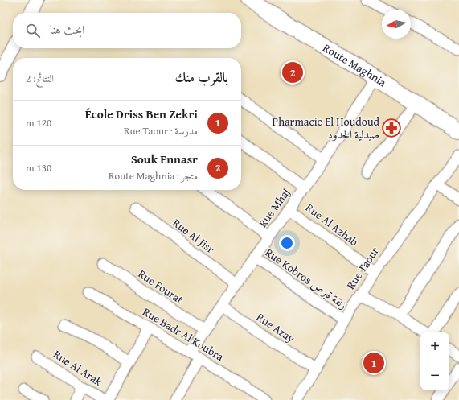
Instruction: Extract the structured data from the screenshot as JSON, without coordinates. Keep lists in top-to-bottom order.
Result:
{
  "streets": {
    "main road": ["Route Maghnia"],
    "street": [
      "Rue Mhaj",
      "Rue Al Azhab",
      "Rue Al Jisr",
      "Rue Taour",
      "Rue Kobros زنقة قبرص",
      "Rue Fourat",
      "Rue Azay",
      "Rue Badr Al Koubra",
      "Rue Al Arak"
    ]
  },
  "crossings": [
    ["Route Maghnia", "Rue Mhaj"],
    ["Rue Mhaj", "Rue Al Azhab"],
    ["Rue Mhaj", "Rue Al Jisr"],
    ["Rue Mhaj", "Rue Kobros زنقة قبرص"],
    ["Rue Mhaj", "Rue Fourat"],
    ["Rue Mhaj", "Rue Azay"],
    ["Rue Mhaj", "Rue Badr Al Koubra"],
    ["Rue Al Azhab", "Rue Taour"],
    ["Rue Taour", "Rue Kobros زنقة قبرص"],
    ["Rue Taour", "Rue Azay"]
  ],
  "places": {
    "pharmacy": ["Pharmacie El Houdoud صيدلية الحدود"]
  },
  "north": "left",
  "page": {
    "search": "ابحث هنا",
    "heading": ["بالقرب منك", "النتائج: 2"],
    "pins": ["2", "1"],
    "list": [
      {
        "mark": "1",
        "name": "École Driss Ben Zekri",
        "note": "مدرسة · Rue Taour",
        "value": "120 m"
      },
      {
        "mark": "2",
        "name": "Souk Ennasr",
        "note": "متجر · Route Maghnia",
        "value": "130 m"
      }
    ],
    "map_buttons": ["+", "−"]
  }
}
